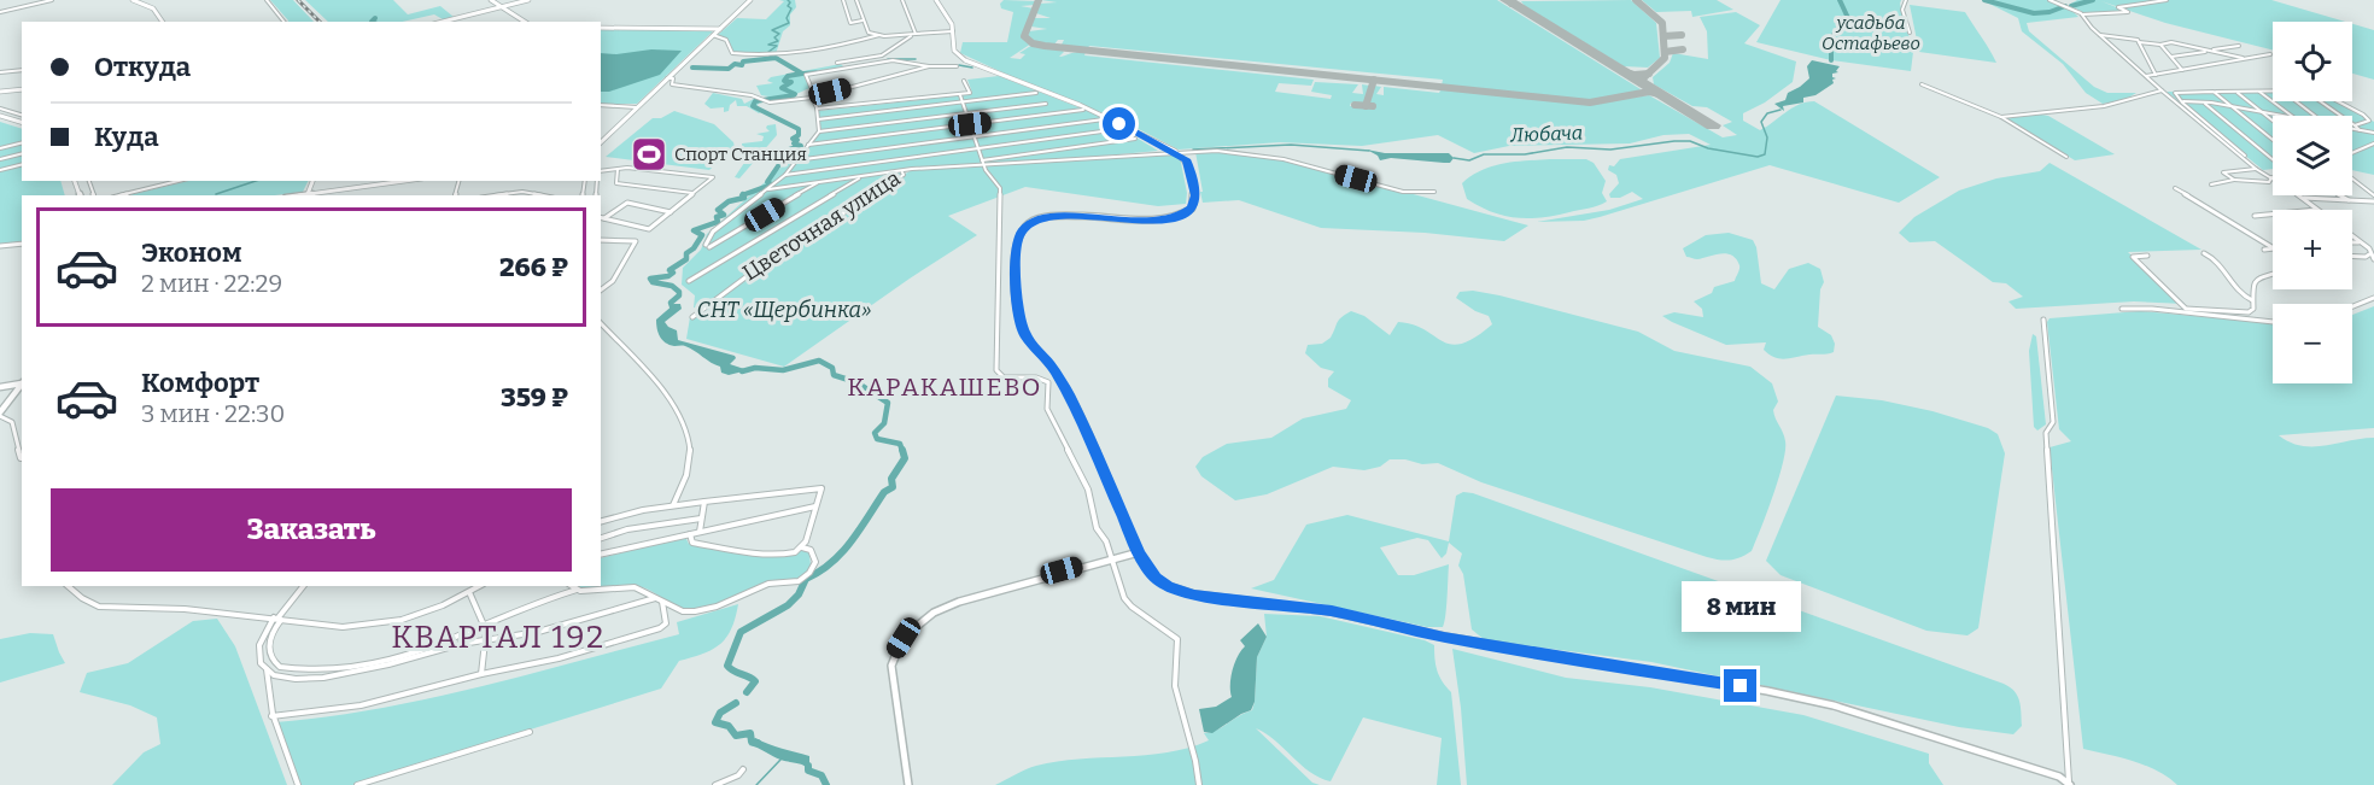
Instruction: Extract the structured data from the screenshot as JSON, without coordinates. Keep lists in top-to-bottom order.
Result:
{
  "streets": {
    "street": ["Цветочная улица"]
  },
  "districts": ["КАРАКАШЕВО", "КВАРТАЛ 192"],
  "water": ["Любача"],
  "parks": ["усадьба Остафьево", "СНТ «Щербинка»"],
  "places": {
    "sports": ["Спорт Станция"]
  },
  "page": {
    "map_buttons": ["+", "−"],
    "banner": ["Откуда", "Куда"],
    "list": [
      {
        "name": "Эконом",
        "note": "2 мин · 22:29",
        "value": "266 ₽"
      },
      {
        "name": "Комфорт",
        "note": "3 мин · 22:30",
        "value": "359 ₽"
      }
    ],
    "buttons": "Заказать",
    "bubble": "8 мин"
  }
}
